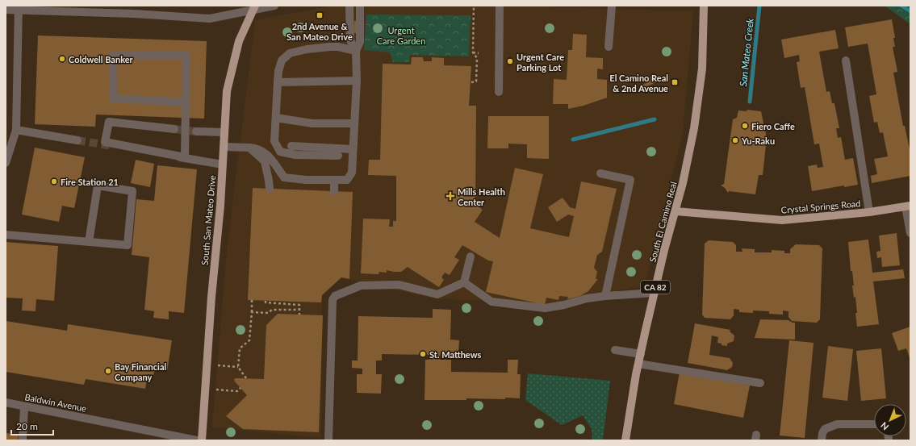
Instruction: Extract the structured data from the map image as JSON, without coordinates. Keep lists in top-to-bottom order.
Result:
{
  "streets": {
    "main road": [
      "Crystal Springs Road",
      "South San Mateo Drive",
      "South El Camino Real",
      "CA 82"
    ],
    "street": ["Baldwin Avenue"]
  },
  "crossings": [
    ["Crystal Springs Road", "South El Camino Real"]
  ],
  "water": ["San Mateo Creek"],
  "parks": ["Urgent Care Garden"],
  "places": {
    "transit": ["2nd Avenue & San Mateo Drive", "El Camino Real & 2nd Avenue"],
    "other": [
      "Coldwell Banker",
      "Urgent Care Parking Lot",
      "Fiero Caffe",
      "Yu-Raku",
      "Fire Station 21",
      "St. Matthews",
      "Bay Financial Company"
    ],
    "health": ["Mills Health Center"]
  },
  "scale_bar": "20 m",
  "north": "bottom left"
}
